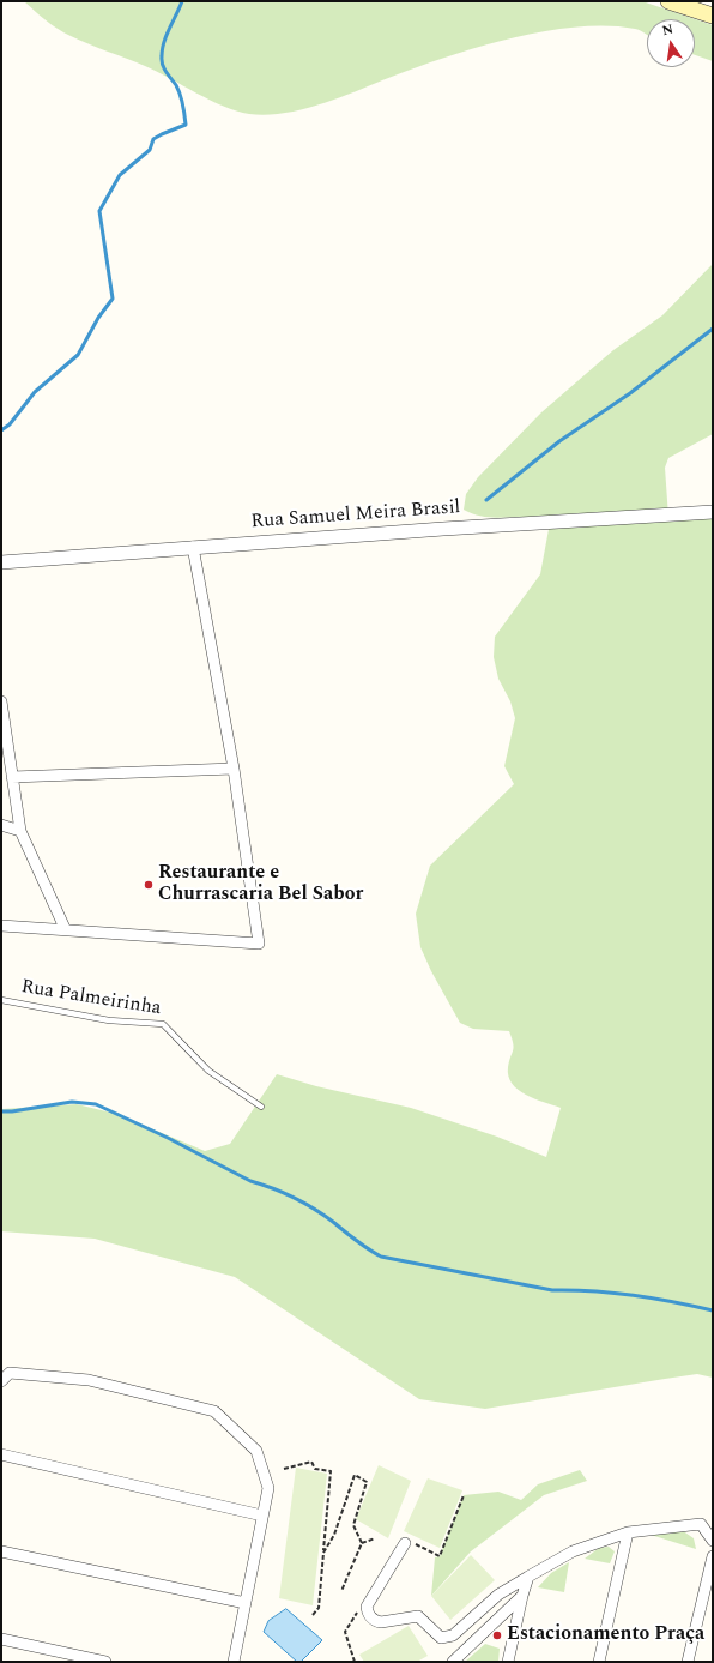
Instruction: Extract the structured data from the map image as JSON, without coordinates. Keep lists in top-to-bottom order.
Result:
{
  "streets": {
    "street": ["Rua Samuel Meira Brasil"],
    "lane": ["Rua Palmeirinha"]
  },
  "places": ["Restaurante e Churrascaria Bel Sabor", "Estacionamento Praça"],
  "north": "top"
}
